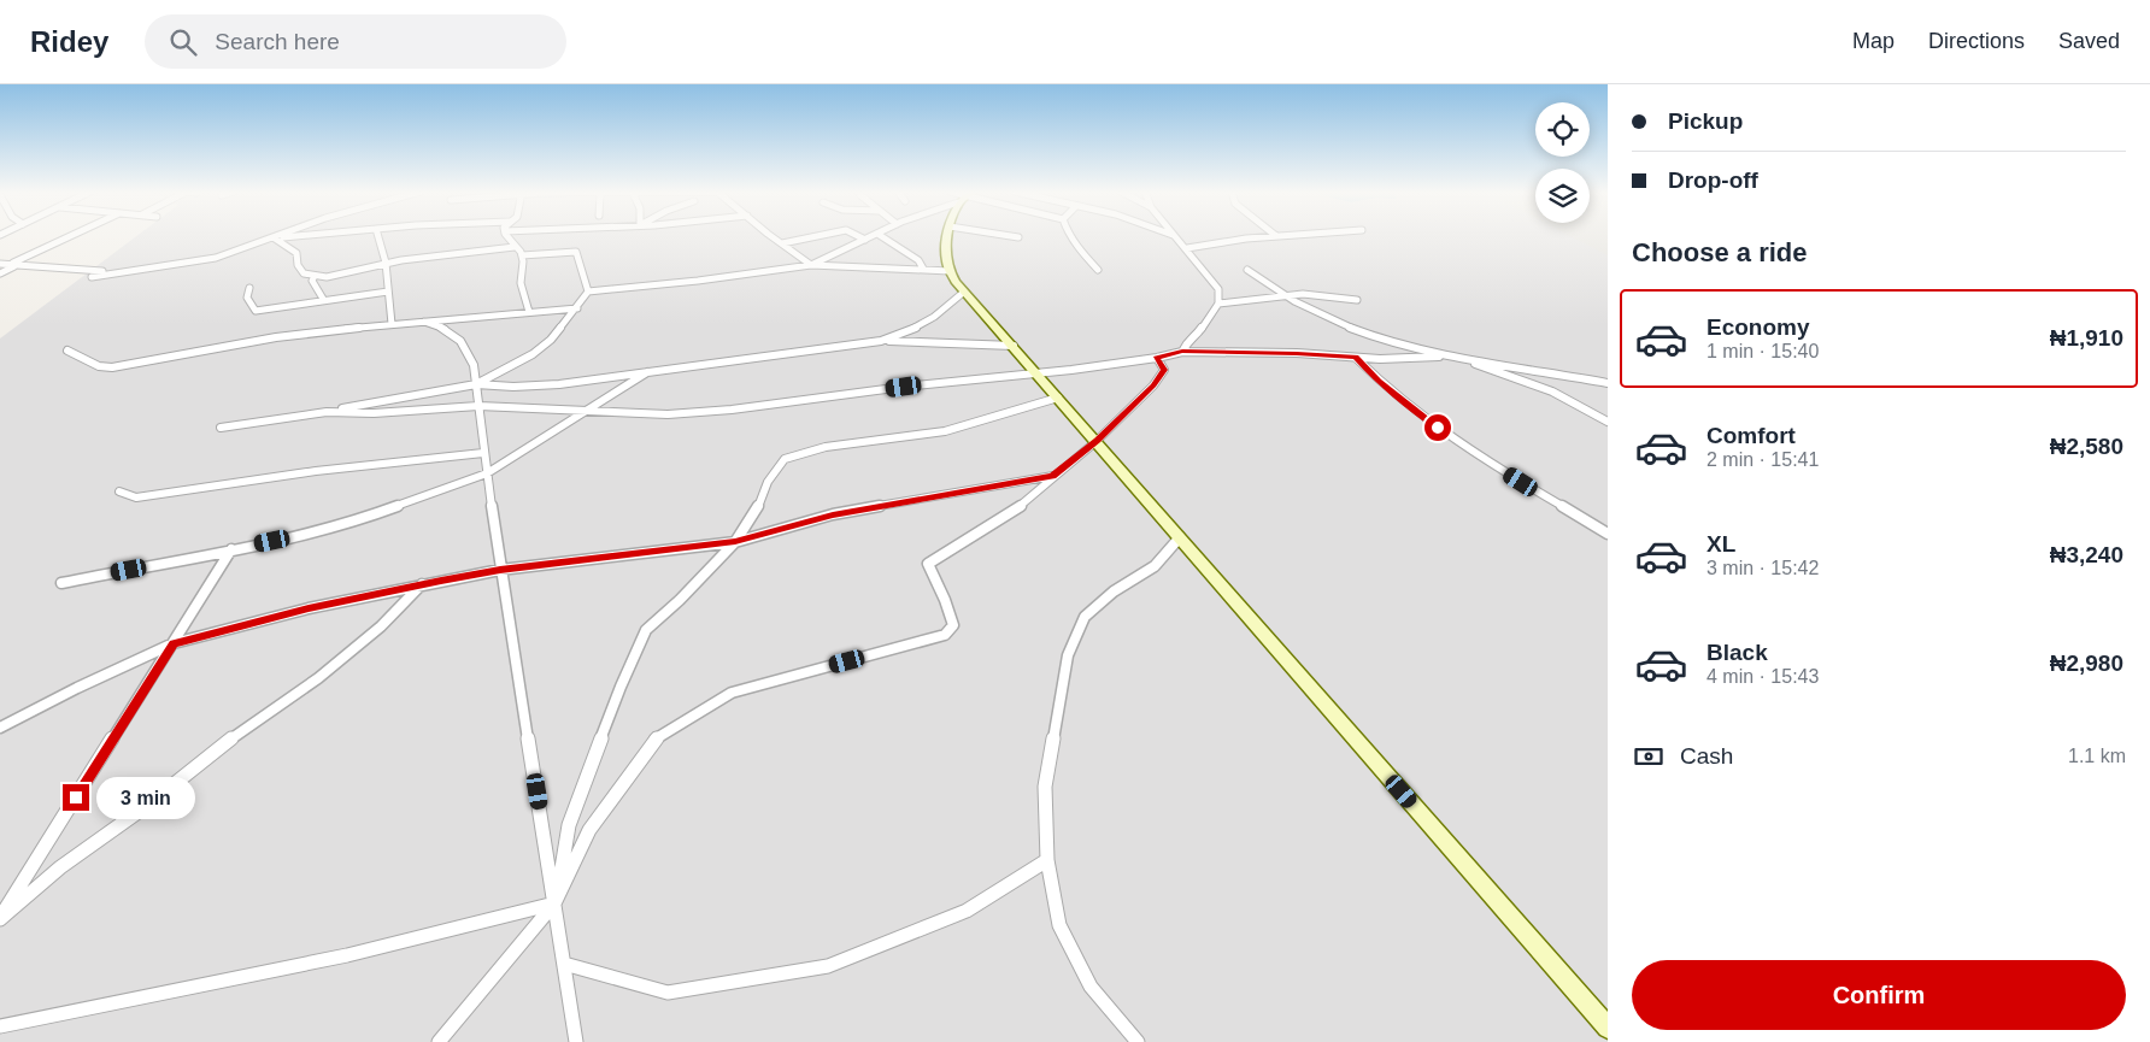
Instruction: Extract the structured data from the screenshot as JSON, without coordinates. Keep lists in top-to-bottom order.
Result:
{
  "page": {
    "header": "Ridey",
    "search": "Search here",
    "nav": ["Map", "Directions", "Saved"],
    "banner": ["Pickup", "Drop-off"],
    "heading": "Choose a ride",
    "list": [
      {
        "name": "Economy",
        "note": "1 min · 15:40",
        "value": "₦1,910"
      },
      {
        "name": "Comfort",
        "note": "2 min · 15:41",
        "value": "₦2,580"
      },
      {
        "name": "XL",
        "note": "3 min · 15:42",
        "value": "₦3,240"
      },
      {
        "name": "Black",
        "note": "4 min · 15:43",
        "value": "₦2,980"
      }
    ],
    "pay": ["Cash", "1.1 km"],
    "bubble": "3 min",
    "buttons": "Confirm"
  }
}
